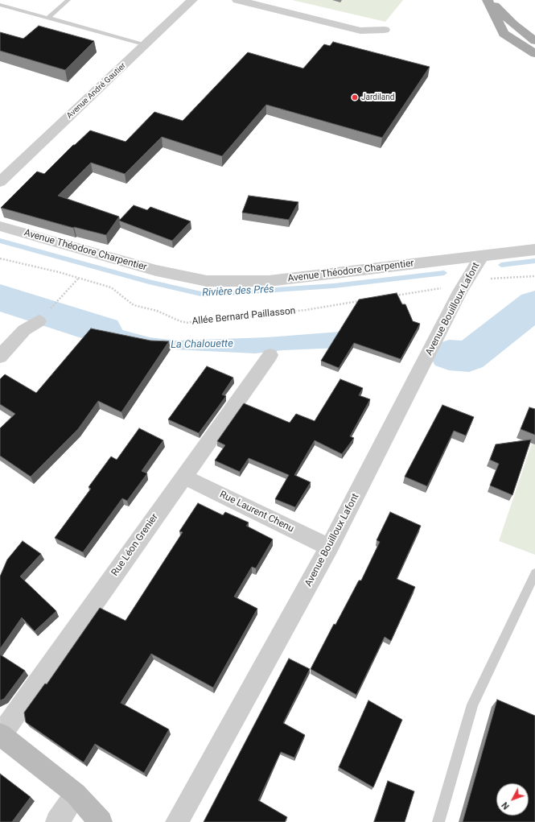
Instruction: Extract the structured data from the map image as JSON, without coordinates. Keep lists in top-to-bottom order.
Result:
{
  "streets": {
    "street": [
      "Avenue André Gautier",
      "Avenue Théodore Charpentier",
      "Avenue Bouilloux Lafont",
      "Rue Laurent Chenu",
      "Rue Léon Grenier"
    ],
    "path": ["Allée Bernard Paillasson"]
  },
  "crossings": [
    ["Avenue Théodore Charpentier", "Avenue Bouilloux Lafont"],
    ["Avenue Bouilloux Lafont", "Rue Laurent Chenu"],
    ["Rue Laurent Chenu", "Rue Léon Grenier"]
  ],
  "water": ["Rivière des Prés", "La Chalouette"],
  "places": ["Jardiland"],
  "north": "bottom left"
}
